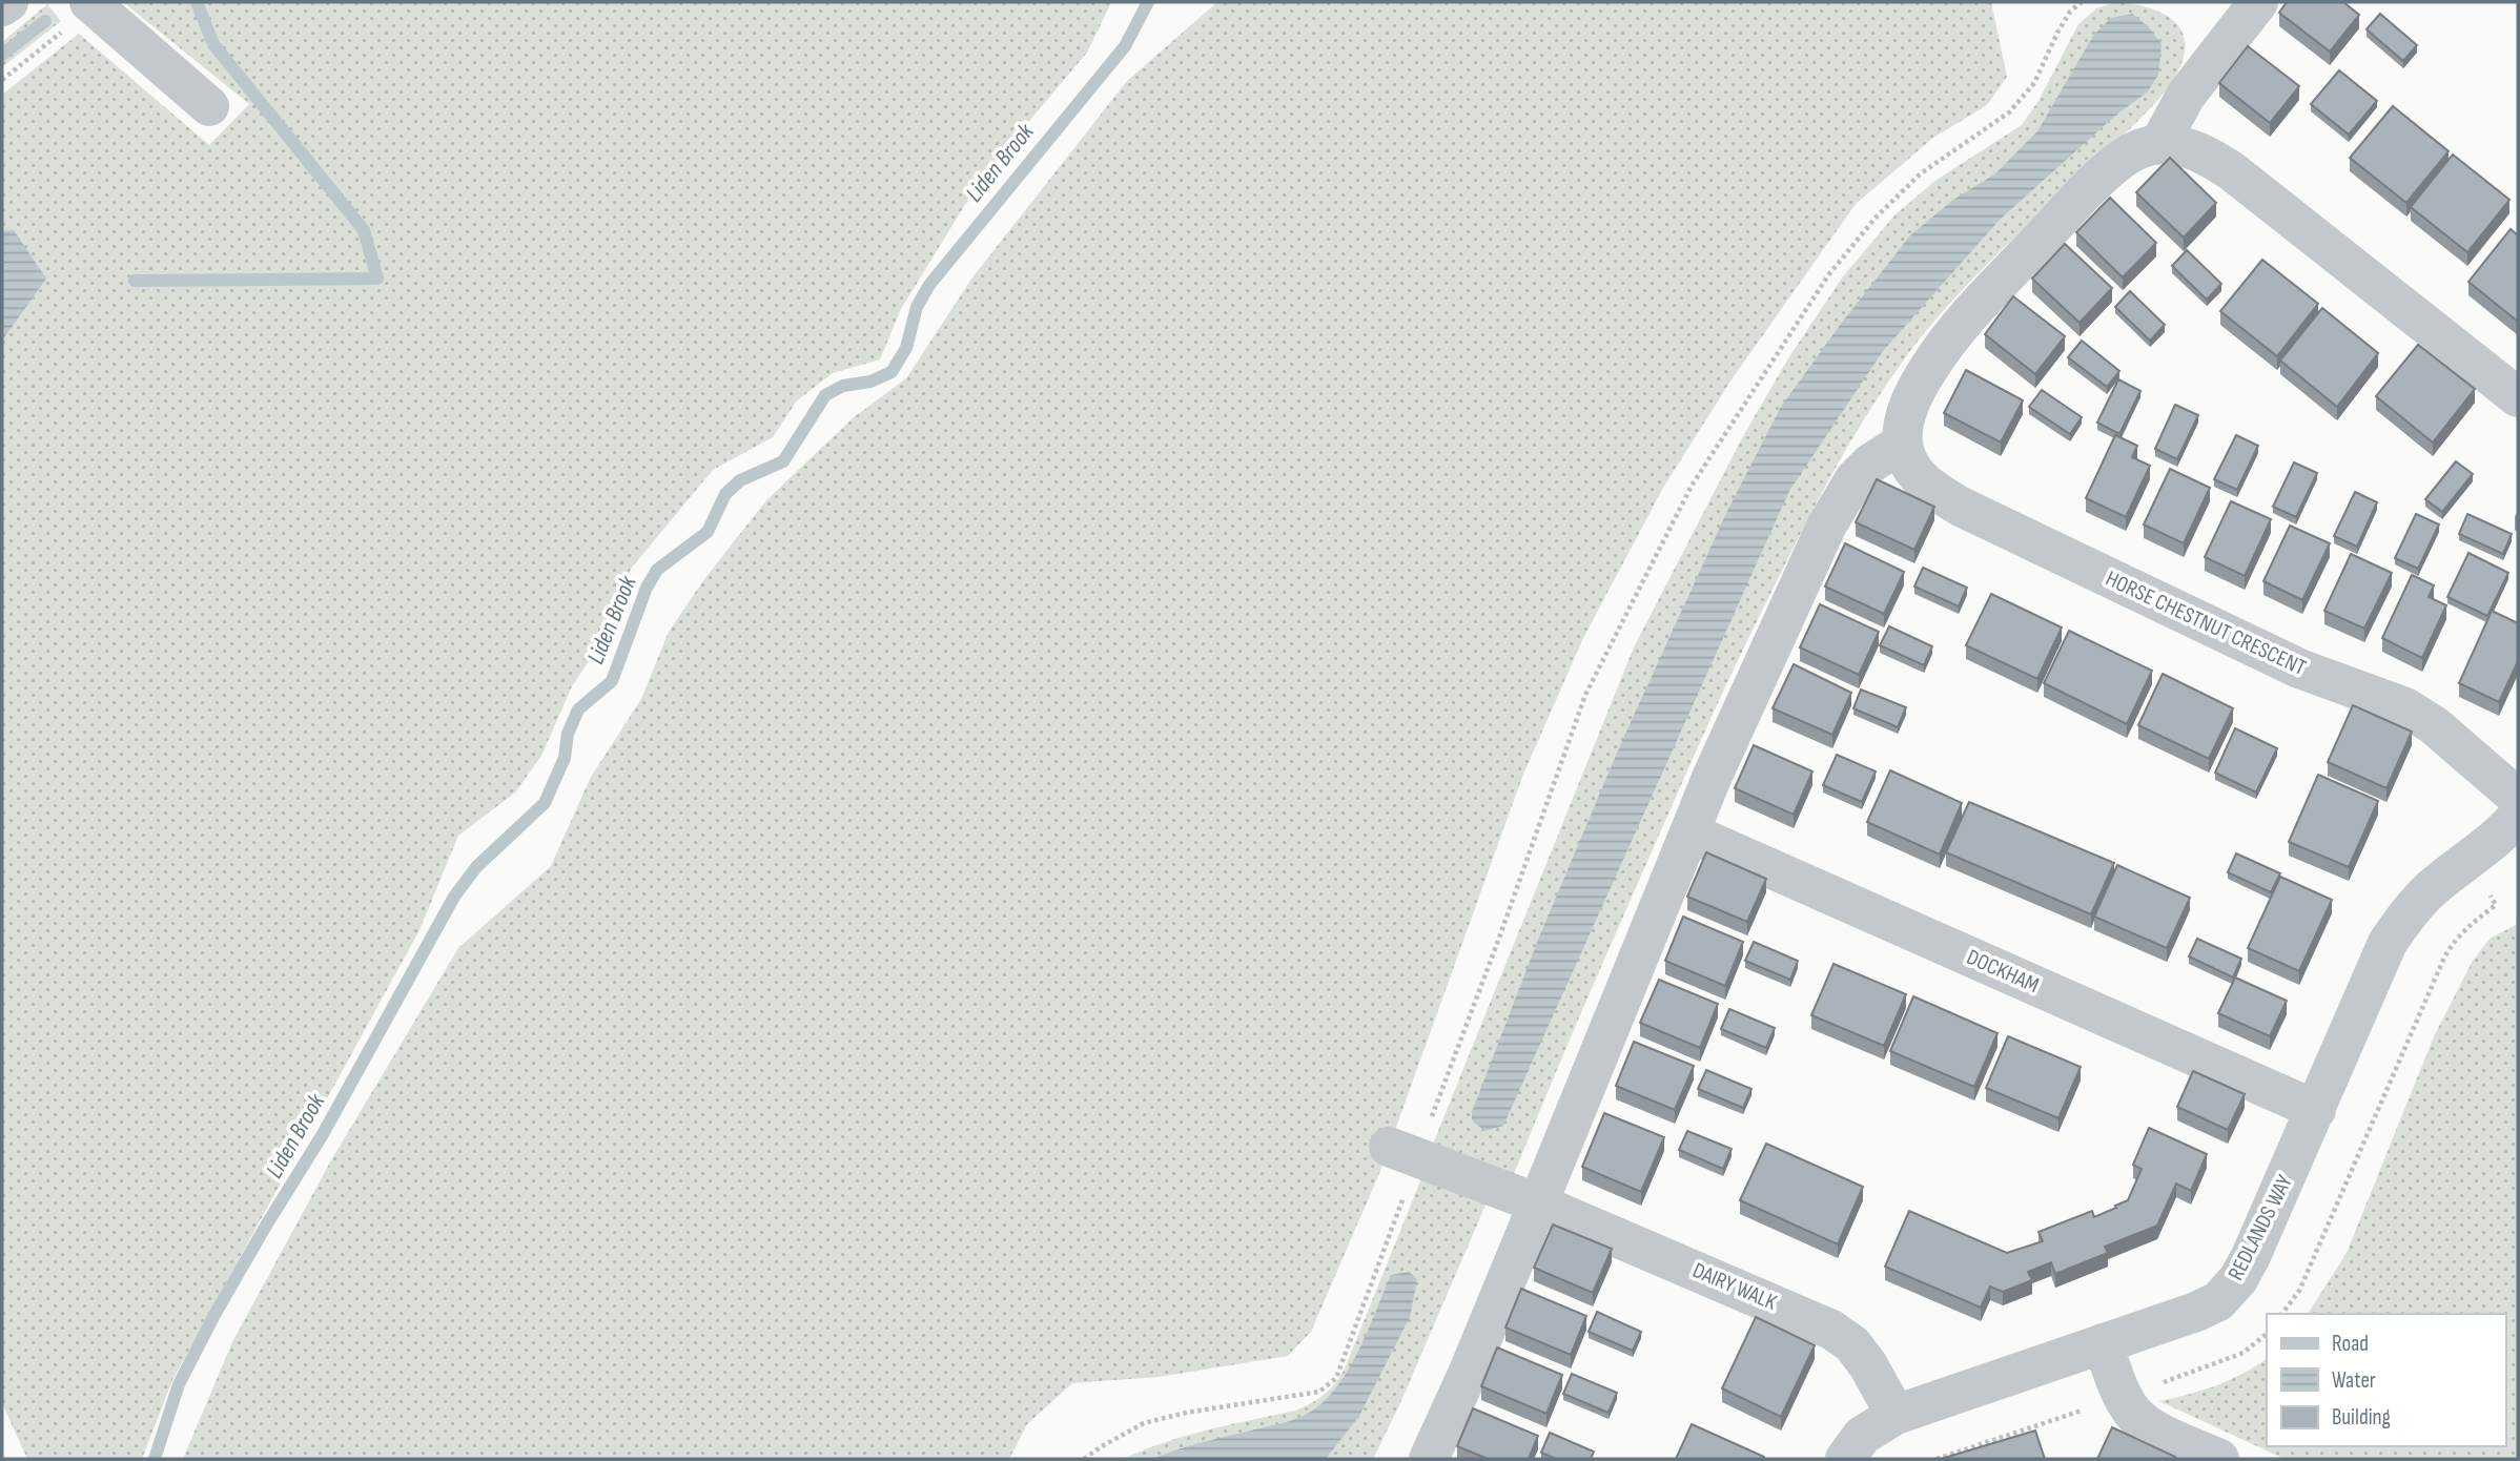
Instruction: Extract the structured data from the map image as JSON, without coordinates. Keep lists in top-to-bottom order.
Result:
{
  "streets": {
    "street": [
      "HORSE CHESTNUT CRESCENT",
      "DOCKHAM",
      "REDLANDS WAY",
      "DAIRY WALK"
    ]
  },
  "crossings": [
    ["DOCKHAM", "REDLANDS WAY"],
    ["REDLANDS WAY", "DAIRY WALK"]
  ],
  "water": ["Liden Brook"],
  "legend": ["Road", "Water", "Building"]
}
